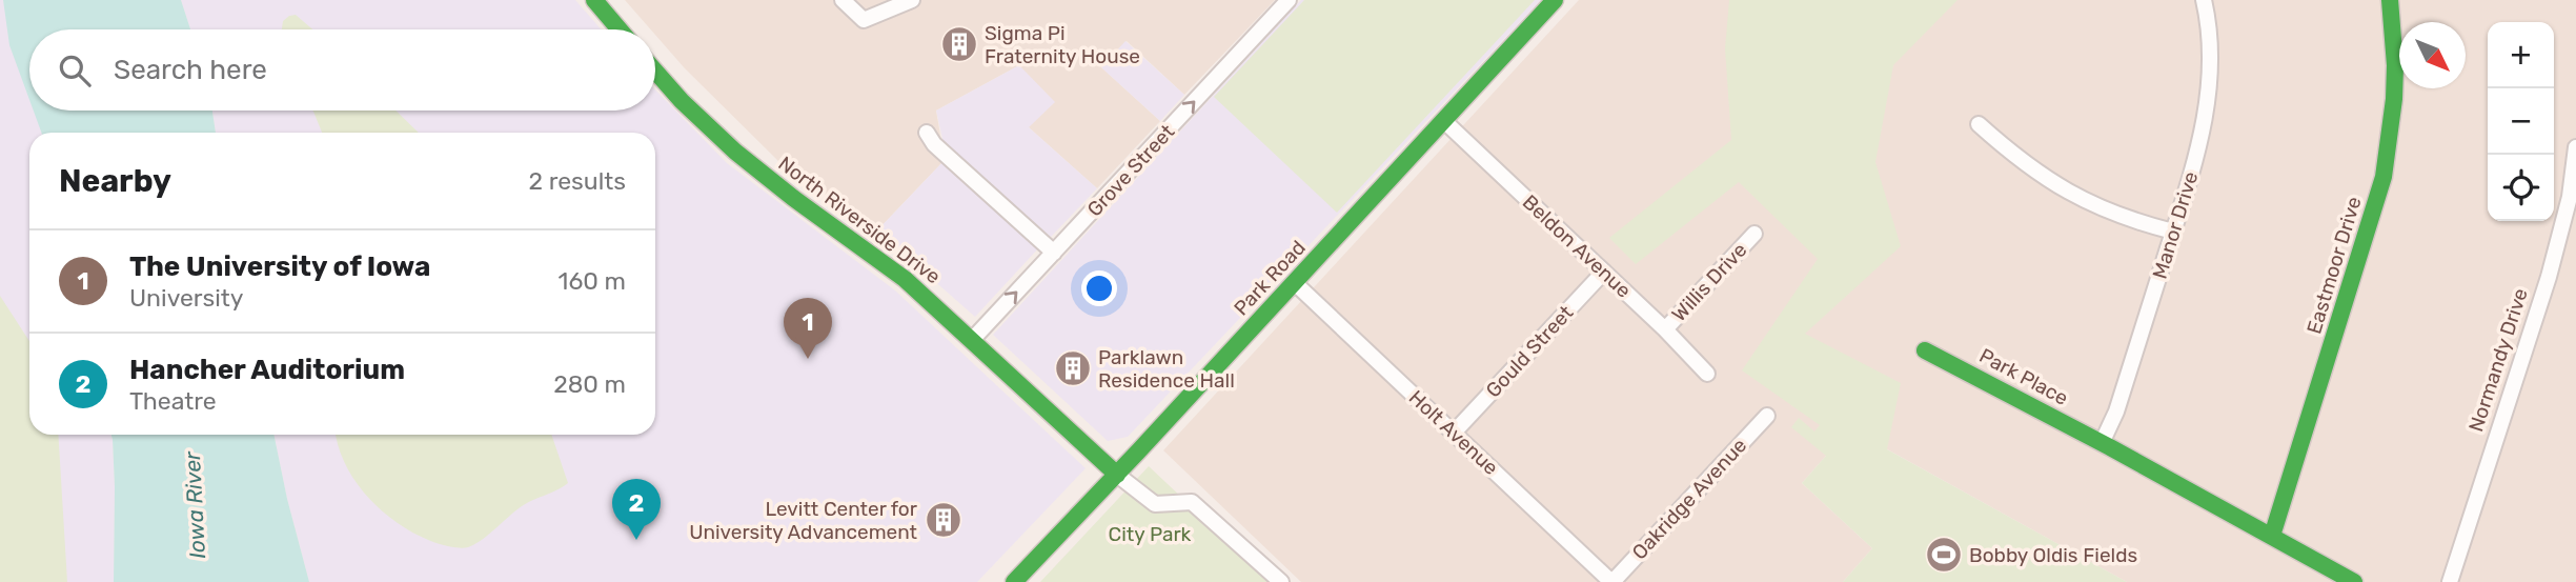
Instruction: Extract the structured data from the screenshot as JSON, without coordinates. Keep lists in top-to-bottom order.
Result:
{
  "streets": {
    "street": [
      "Grove Street",
      "North Riverside Drive",
      "Manor Drive",
      "Beldon Avenue",
      "Eastmoor Drive",
      "Park Road",
      "Willis Drive",
      "Gould Street",
      "Normandy Drive",
      "Park Place",
      "Holt Avenue",
      "Oakridge Avenue"
    ]
  },
  "crossings": [
    ["Grove Street", "North Riverside Drive"],
    ["North Riverside Drive", "Park Road"],
    ["Manor Drive", "Park Place"],
    ["Beldon Avenue", "Park Road"],
    ["Beldon Avenue", "Willis Drive"],
    ["Beldon Avenue", "Gould Street"],
    ["Park Road", "Holt Avenue"],
    ["Gould Street", "Holt Avenue"],
    ["Holt Avenue", "Oakridge Avenue"]
  ],
  "one_way": ["Grove Street"],
  "water": ["Iowa River"],
  "parks": ["City Park"],
  "places": {
    "building": ["Sigma Pi Fraternity House", "Parklawn Residence Hall", "Levitt Center for University Advancement"],
    "sports": ["Bobby Oldis Fields"]
  },
  "north": "bottom right",
  "page": {
    "map_buttons": ["+", "−"],
    "search": "Search here",
    "heading": ["Nearby", "2 results"],
    "list": [
      {
        "mark": "1",
        "name": "The University of Iowa",
        "note": "University",
        "value": "160 m"
      },
      {
        "mark": "2",
        "name": "Hancher Auditorium",
        "note": "Theatre",
        "value": "280 m"
      }
    ],
    "pins": ["1", "2"]
  }
}
